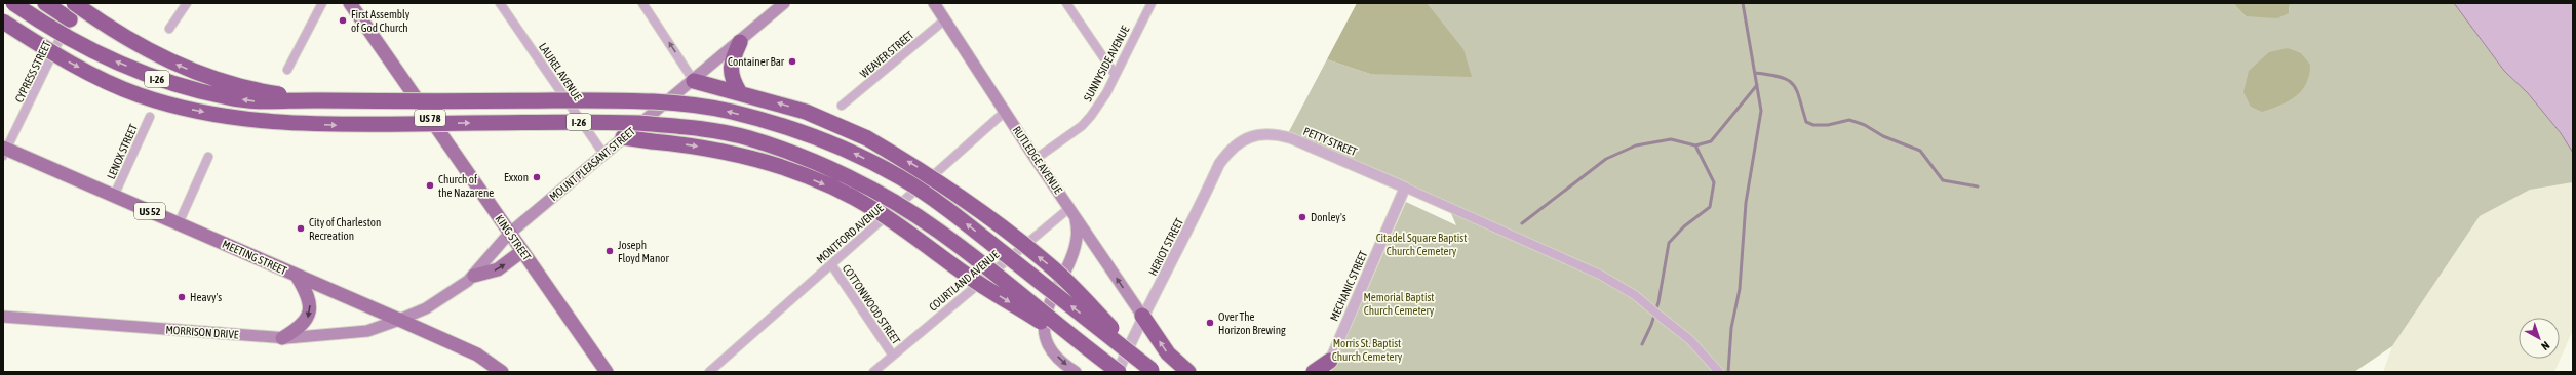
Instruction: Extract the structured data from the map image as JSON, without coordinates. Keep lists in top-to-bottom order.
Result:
{
  "streets": {
    "highway": ["I-26"],
    "main road": [
      "US 78",
      "RUTLEDGE AVENUE",
      "MOUNT PLEASANT STREET",
      "US 52",
      "KING STREET",
      "MEETING STREET",
      "MORRISON DRIVE"
    ],
    "street": [
      "WEAVER STREET",
      "SUNNYSIDE AVENUE",
      "CYPRESS STREET",
      "LAUREL AVENUE",
      "PETTY STREET",
      "LENOX STREET",
      "MONTFORD AVENUE",
      "HERIOT STREET",
      "COURTLAND AVENUE",
      "MECHANIC STREET",
      "COTTONWOOD STREET"
    ]
  },
  "crossings": [
    ["WEAVER STREET", "RUTLEDGE AVENUE"],
    ["SUNNYSIDE AVENUE", "RUTLEDGE AVENUE"],
    ["CYPRESS STREET", "MEETING STREET"],
    ["LAUREL AVENUE", "MOUNT PLEASANT STREET"],
    ["I-26", "HERIOT STREET"],
    ["PETTY STREET", "HERIOT STREET"],
    ["PETTY STREET", "MECHANIC STREET"],
    ["LENOX STREET", "MEETING STREET"],
    ["RUTLEDGE AVENUE", "MONTFORD AVENUE"],
    ["RUTLEDGE AVENUE", "HERIOT STREET"],
    ["RUTLEDGE AVENUE", "COURTLAND AVENUE"],
    ["MOUNT PLEASANT STREET", "KING STREET"],
    ["MOUNT PLEASANT STREET", "MEETING STREET"],
    ["MOUNT PLEASANT STREET", "MORRISON DRIVE"],
    ["MONTFORD AVENUE", "COTTONWOOD STREET"],
    ["MEETING STREET", "MORRISON DRIVE"],
    ["COURTLAND AVENUE", "COTTONWOOD STREET"]
  ],
  "parks": ["Citadel Square Baptist Church Cemetery", "Memorial Baptist Church Cemetery", "Morris St. Baptist Church Cemetery"],
  "places": [
    "First Assembly of God Church",
    "Container Bar",
    "Exxon",
    "Church of the Nazarene",
    "Donley's",
    "City of Charleston Recreation",
    "Joseph Floyd Manor",
    "Heavy's",
    "Over The Horizon Brewing"
  ],
  "north": "bottom right"
}
